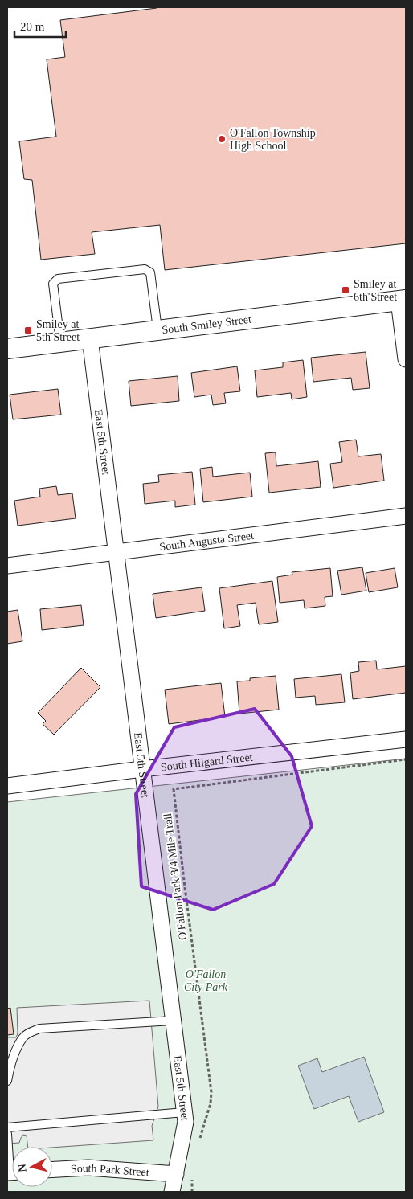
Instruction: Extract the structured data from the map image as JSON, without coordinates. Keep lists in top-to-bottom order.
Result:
{
  "streets": {
    "street": [
      "South Smiley Street",
      "East 5th Street",
      "South Augusta Street",
      "South Hilgard Street",
      "South Park Street"
    ],
    "path": ["O'Fallon Park 3/4 Mile Trail"]
  },
  "crossings": [
    ["South Smiley Street", "East 5th Street"],
    ["East 5th Street", "South Augusta Street"],
    ["East 5th Street", "South Hilgard Street"],
    ["East 5th Street", "South Park Street"]
  ],
  "parks": ["O'Fallon City Park"],
  "places": {
    "other": ["O'Fallon Township High School"],
    "transit": ["Smiley at 6th Street", "Smiley at 5th Street"]
  },
  "scale_bar": "20 m",
  "north": "left"
}
